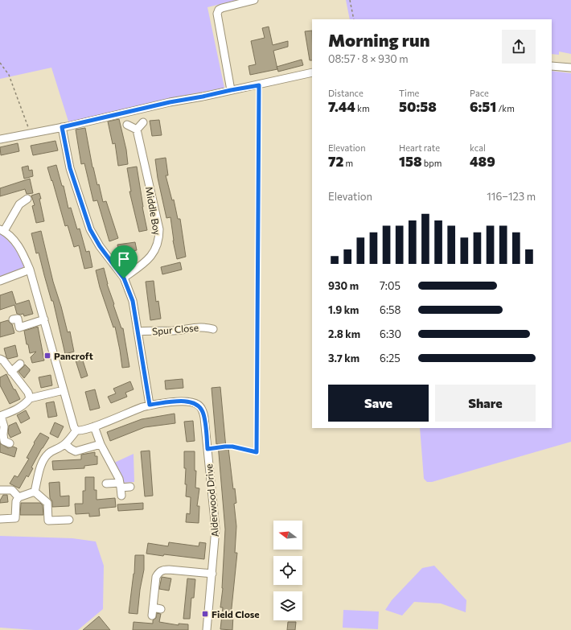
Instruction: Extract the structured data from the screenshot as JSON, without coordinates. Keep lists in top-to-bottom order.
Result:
{
  "streets": {
    "street": ["Middle Boy", "Spur Close", "Alderwood Drive"]
  },
  "places": {
    "transit": ["Pancroft", "Field Close"]
  },
  "north": "left",
  "page": {
    "heading": ["Morning run", "08:57 · 8 × 930 m"],
    "stats": [
      ["Distance", "7.44 km"],
      ["Time", "50:58"],
      ["Pace", "6:51 /km"],
      ["Elevation", "72 m"],
      ["Heart rate", "158 bpm"],
      ["kcal", "489"]
    ],
    "chart": ["Elevation", "116–123 m"],
    "list": [
      {
        "name": "930 m",
        "note": "7:05"
      },
      {
        "name": "1.9 km",
        "note": "6:58"
      },
      {
        "name": "2.8 km",
        "note": "6:30"
      },
      {
        "name": "3.7 km",
        "note": "6:25"
      }
    ],
    "buttons": ["Save", "Share"]
  }
}
